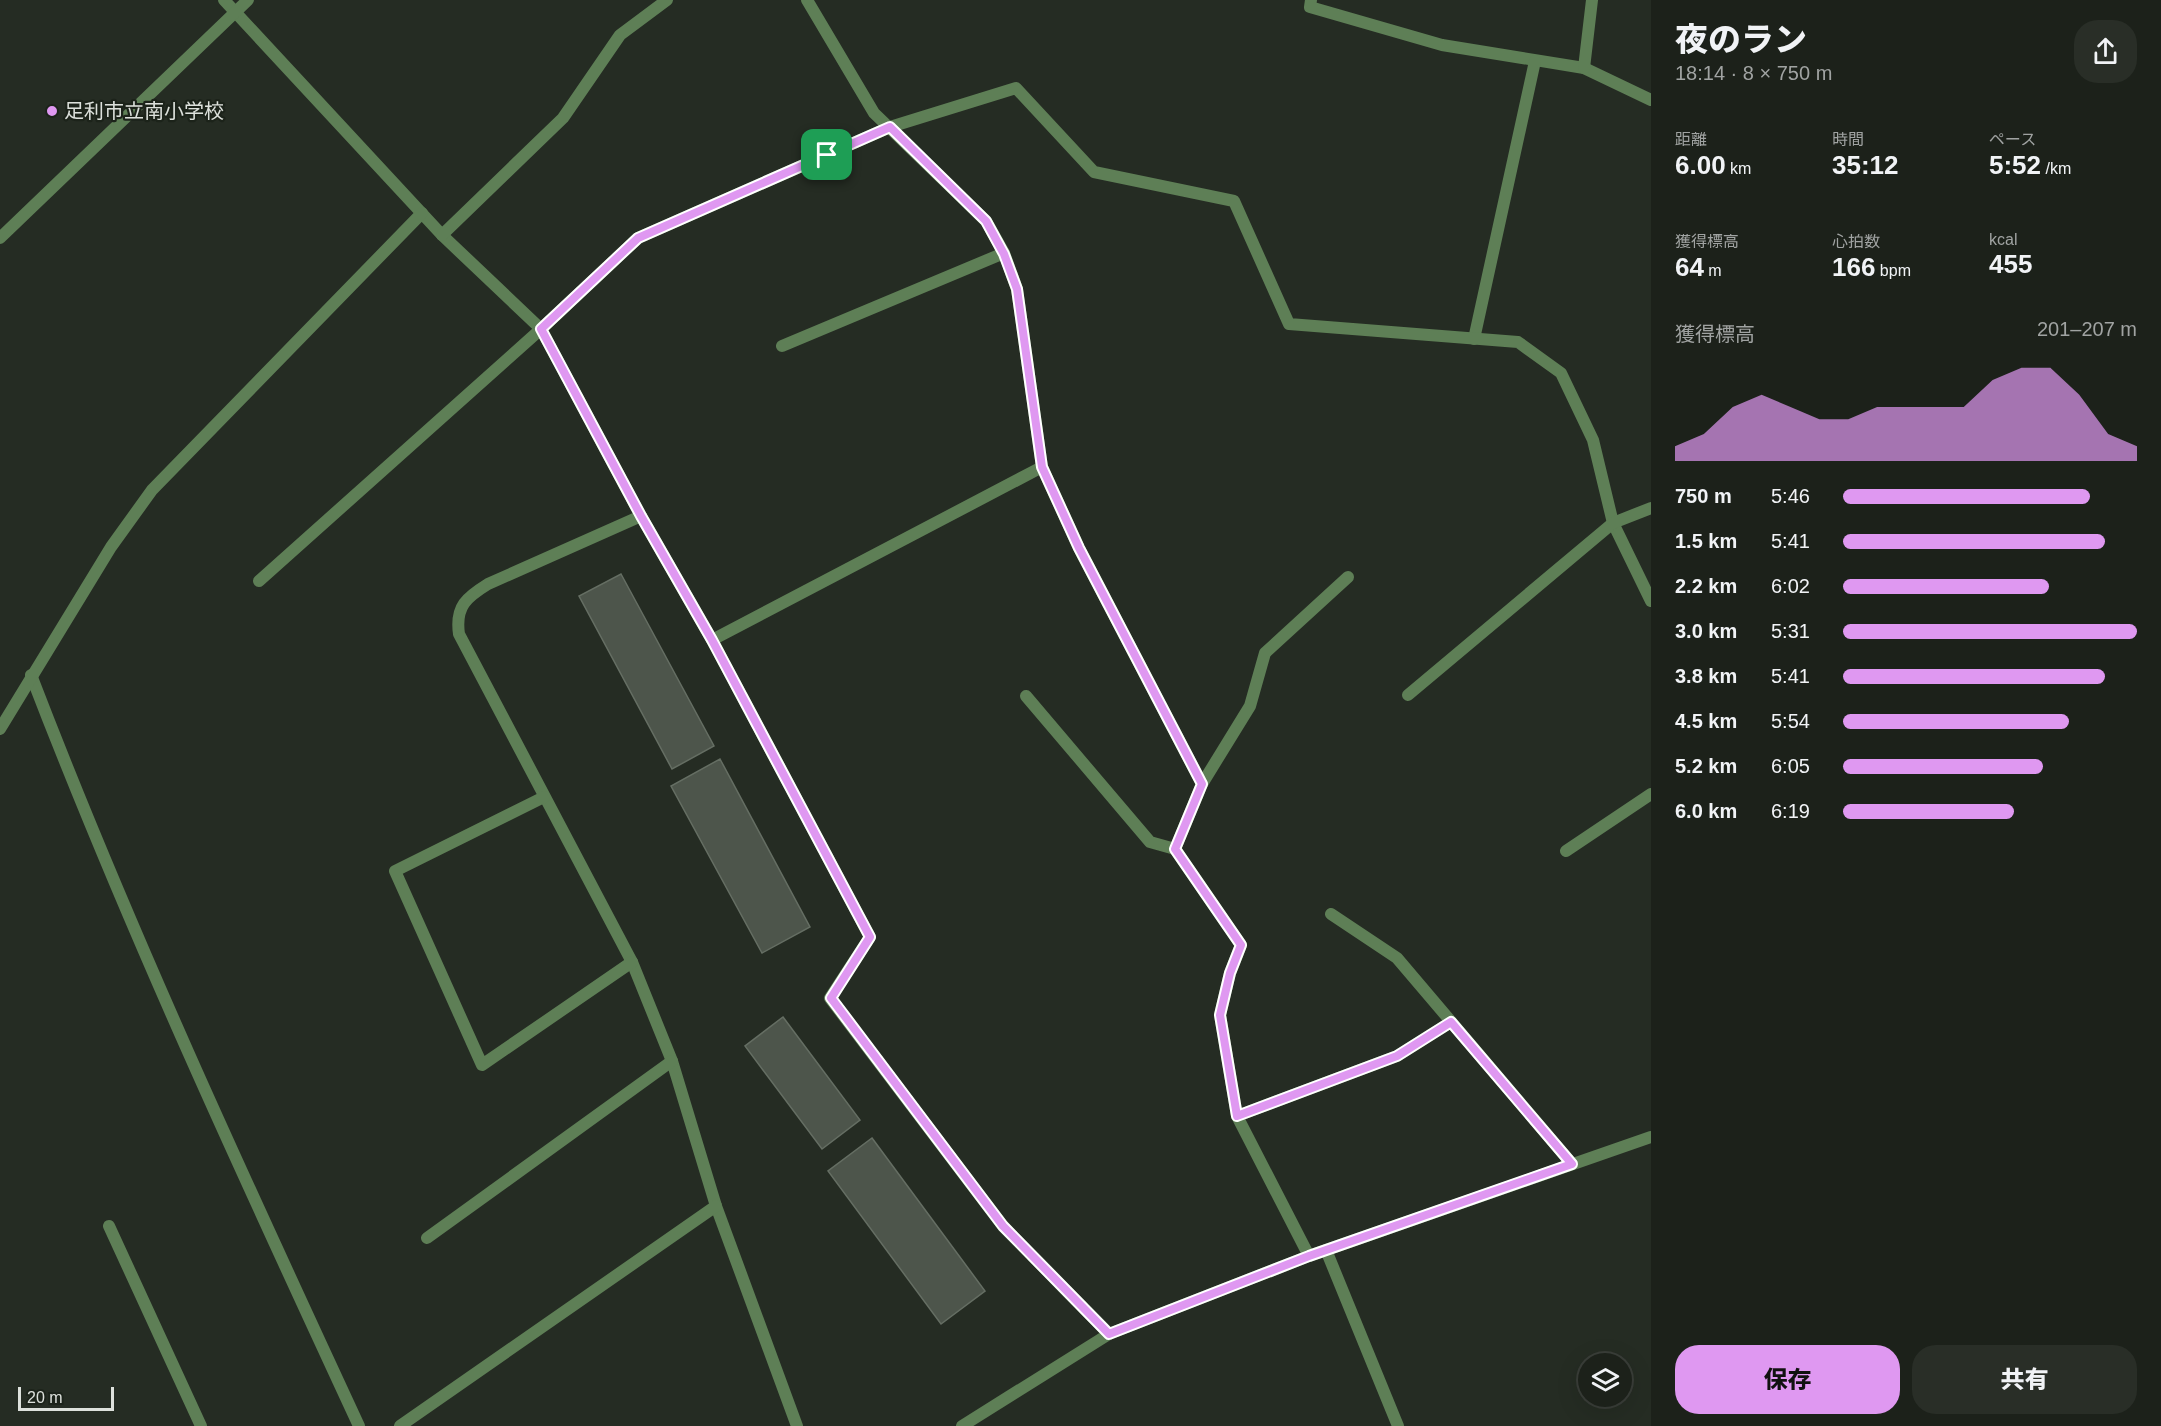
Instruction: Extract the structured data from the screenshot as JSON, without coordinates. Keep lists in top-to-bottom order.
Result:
{
  "places": ["足利市立南小学校"],
  "scale_bar": "20 m",
  "page": {
    "heading": ["夜のラン", "18:14 · 8 × 750 m"],
    "stats": [
      ["距離", "6.00 km"],
      ["時間", "35:12"],
      ["ペース", "5:52 /km"],
      ["獲得標高", "64 m"],
      ["心拍数", "166 bpm"],
      ["kcal", "455"]
    ],
    "chart": ["獲得標高", "201–207 m"],
    "list": [
      {
        "name": "750 m",
        "note": "5:46"
      },
      {
        "name": "1.5 km",
        "note": "5:41"
      },
      {
        "name": "2.2 km",
        "note": "6:02"
      },
      {
        "name": "3.0 km",
        "note": "5:31"
      },
      {
        "name": "3.8 km",
        "note": "5:41"
      },
      {
        "name": "4.5 km",
        "note": "5:54"
      },
      {
        "name": "5.2 km",
        "note": "6:05"
      },
      {
        "name": "6.0 km",
        "note": "6:19"
      }
    ],
    "buttons": ["保存", "共有"],
    "scale": "20 m"
  }
}
